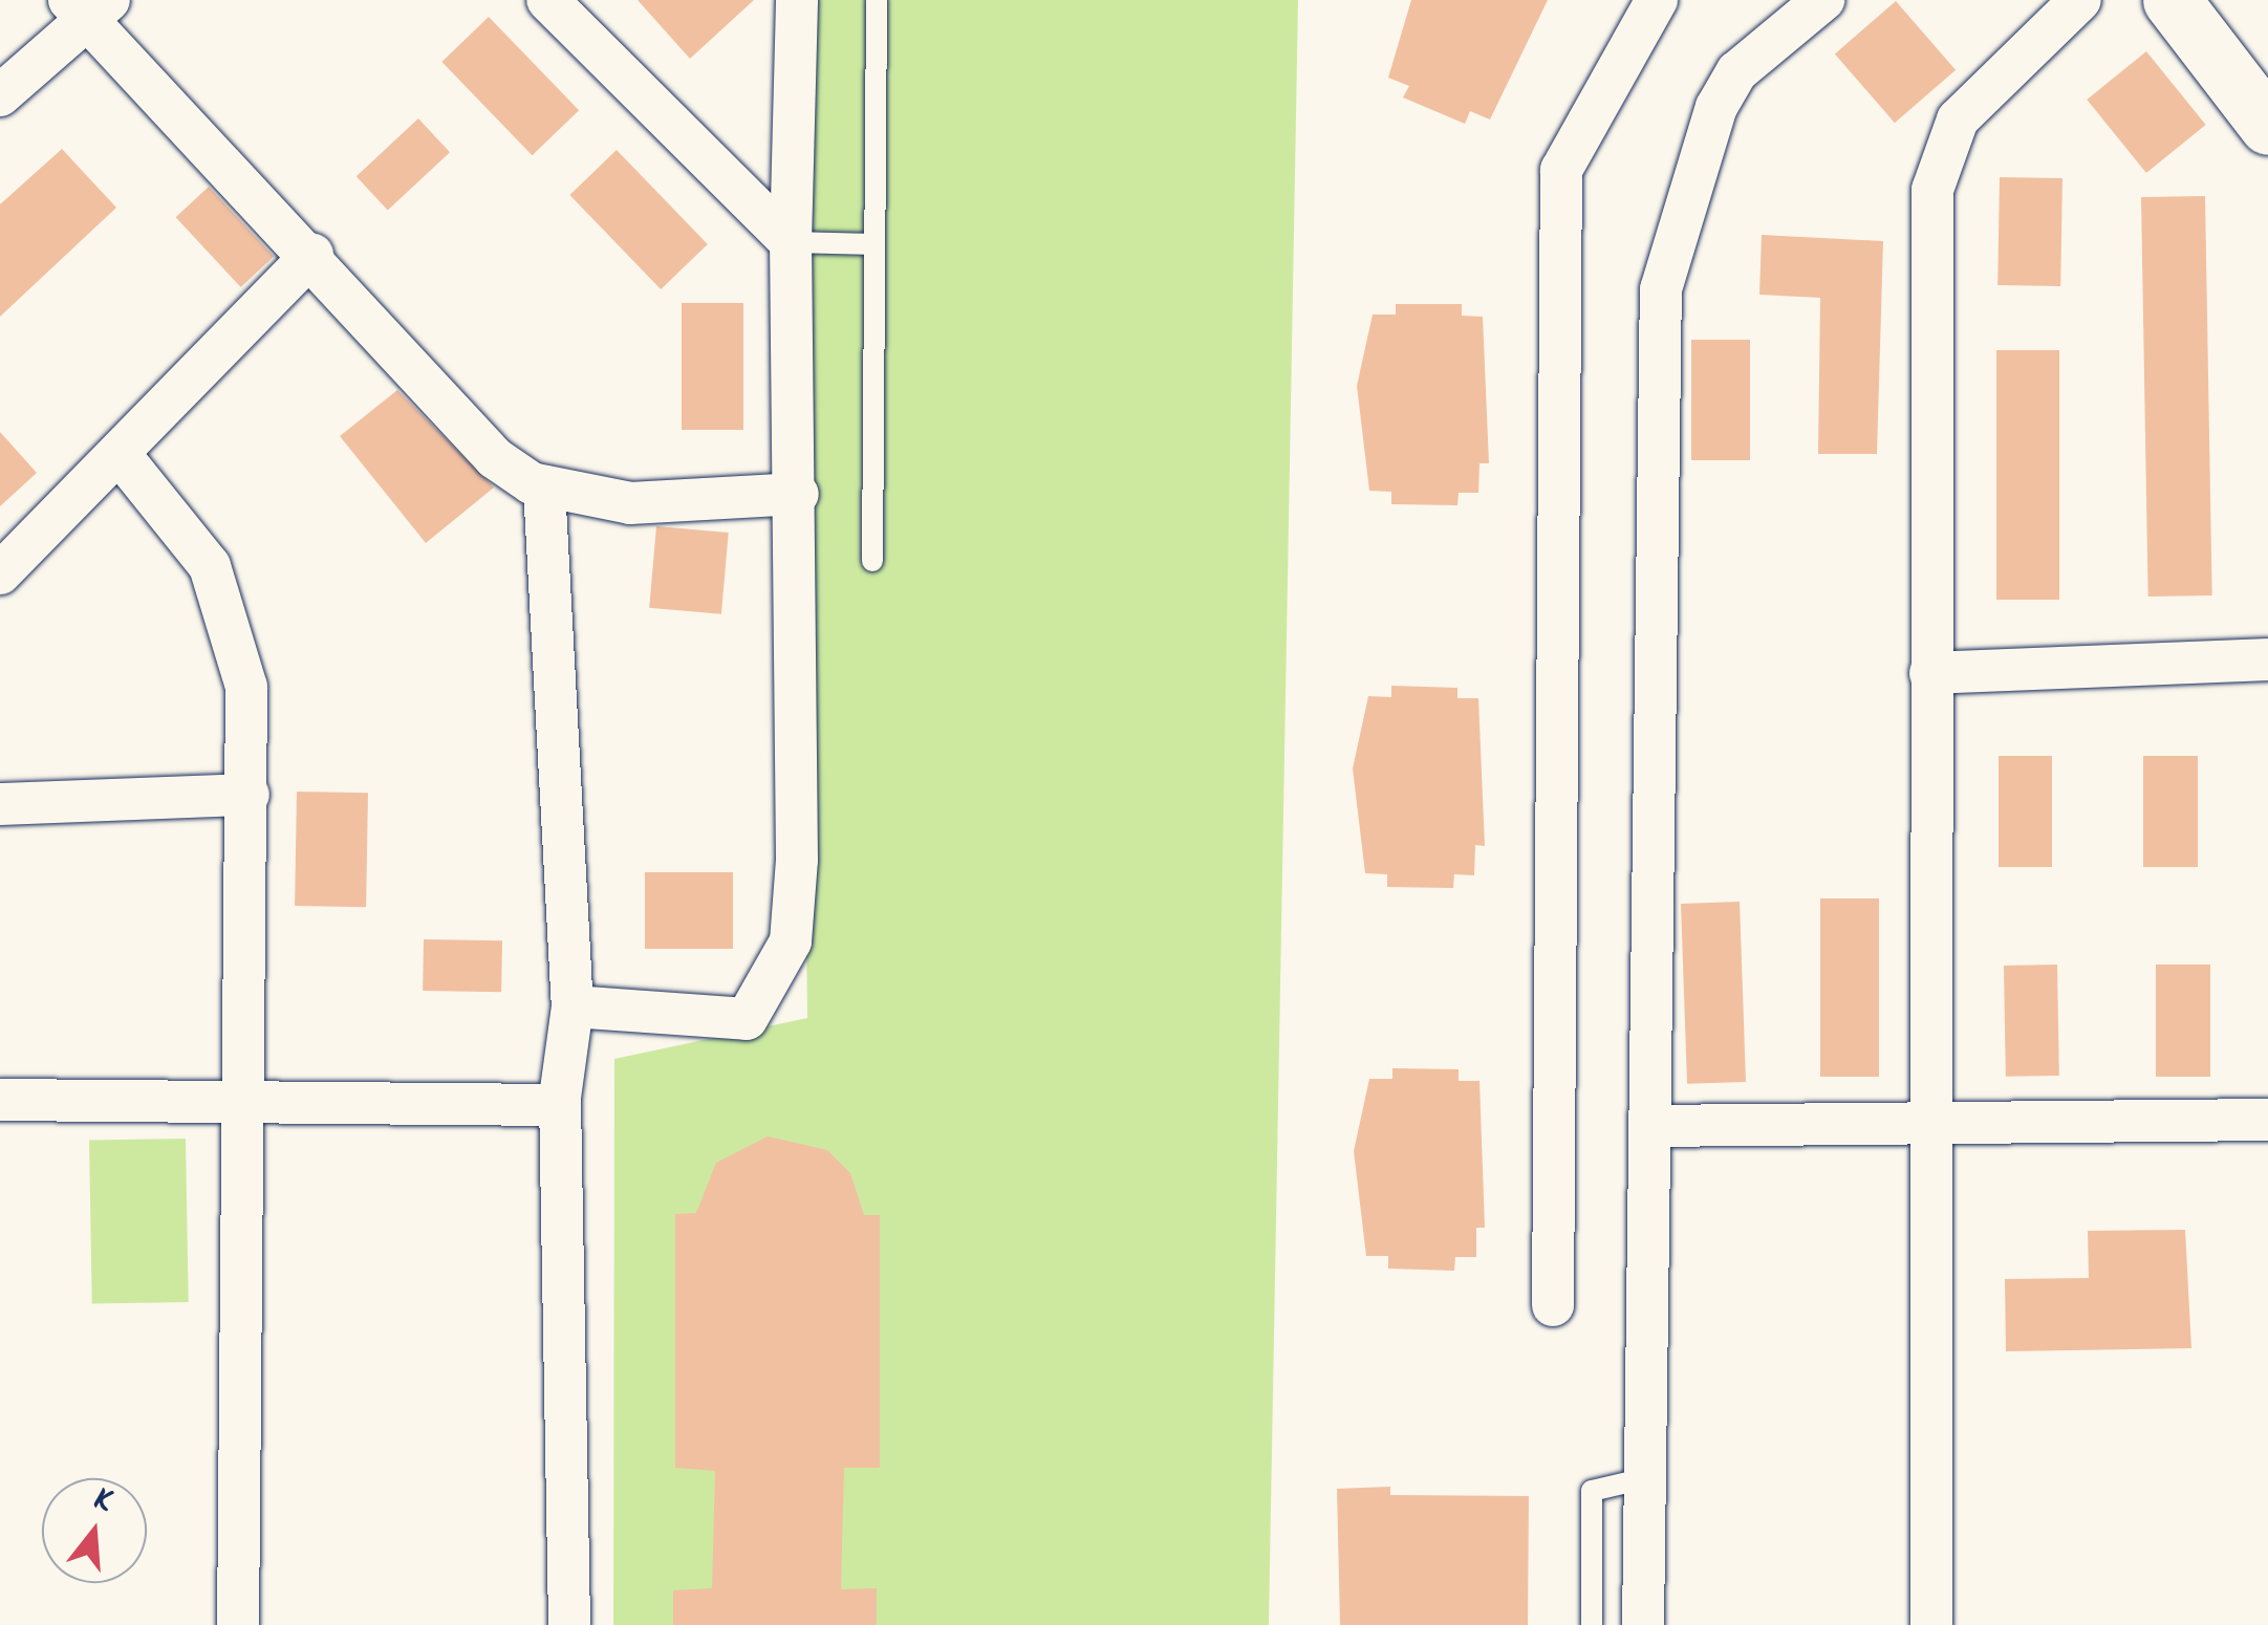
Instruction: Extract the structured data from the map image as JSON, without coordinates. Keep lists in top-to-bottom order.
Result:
{
  "north": "top"
}
